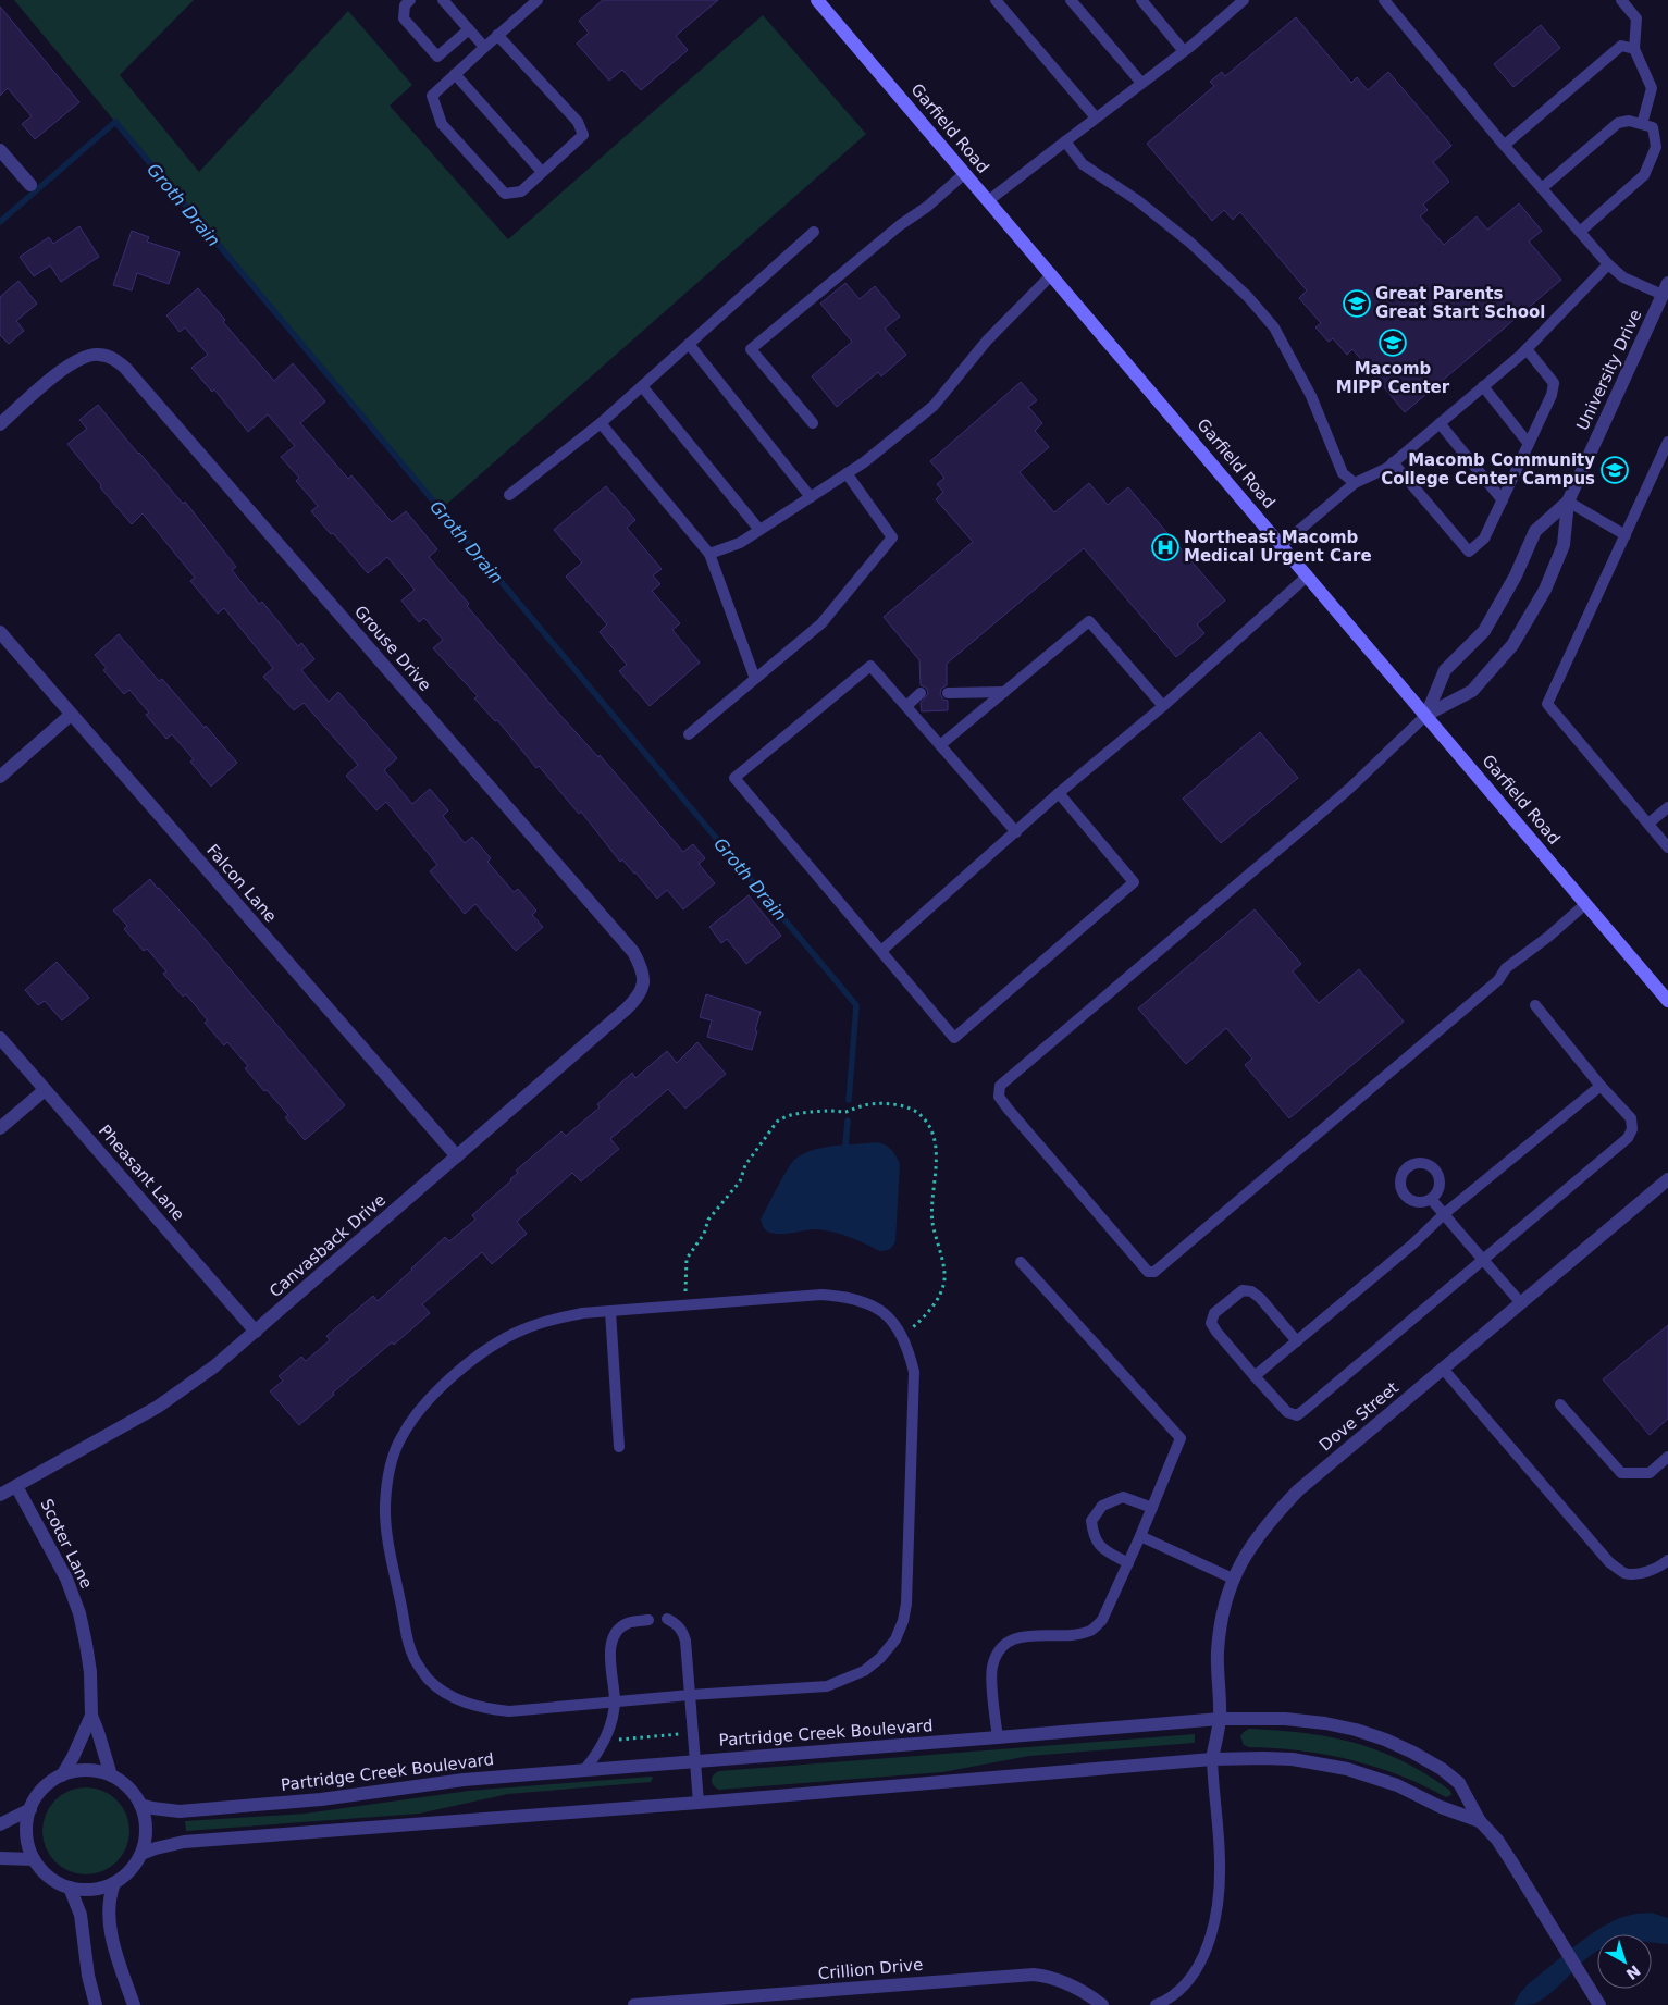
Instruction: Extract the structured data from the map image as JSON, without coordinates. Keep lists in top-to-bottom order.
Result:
{
  "streets": {
    "main road": ["Garfield Road"],
    "street": [
      "University Drive",
      "Grouse Drive",
      "Falcon Lane",
      "Pheasant Lane",
      "Canvasback Drive",
      "Dove Street",
      "Scoter Lane",
      "Partridge Creek Boulevard",
      "Crillion Drive"
    ]
  },
  "crossings": [
    ["Garfield Road", "University Drive"],
    ["Grouse Drive", "Canvasback Drive"],
    ["Falcon Lane", "Canvasback Drive"],
    ["Pheasant Lane", "Canvasback Drive"],
    ["Canvasback Drive", "Scoter Lane"],
    ["Dove Street", "Partridge Creek Boulevard"],
    ["Scoter Lane", "Partridge Creek Boulevard"]
  ],
  "water": ["Groth Drain"],
  "places": {
    "school or university": ["Great Parents Great Start School", "Macomb MIPP Center", "Macomb Community College Center Campus"],
    "hospital": ["Northeast Macomb Medical Urgent Care"]
  },
  "north": "bottom right"
}
